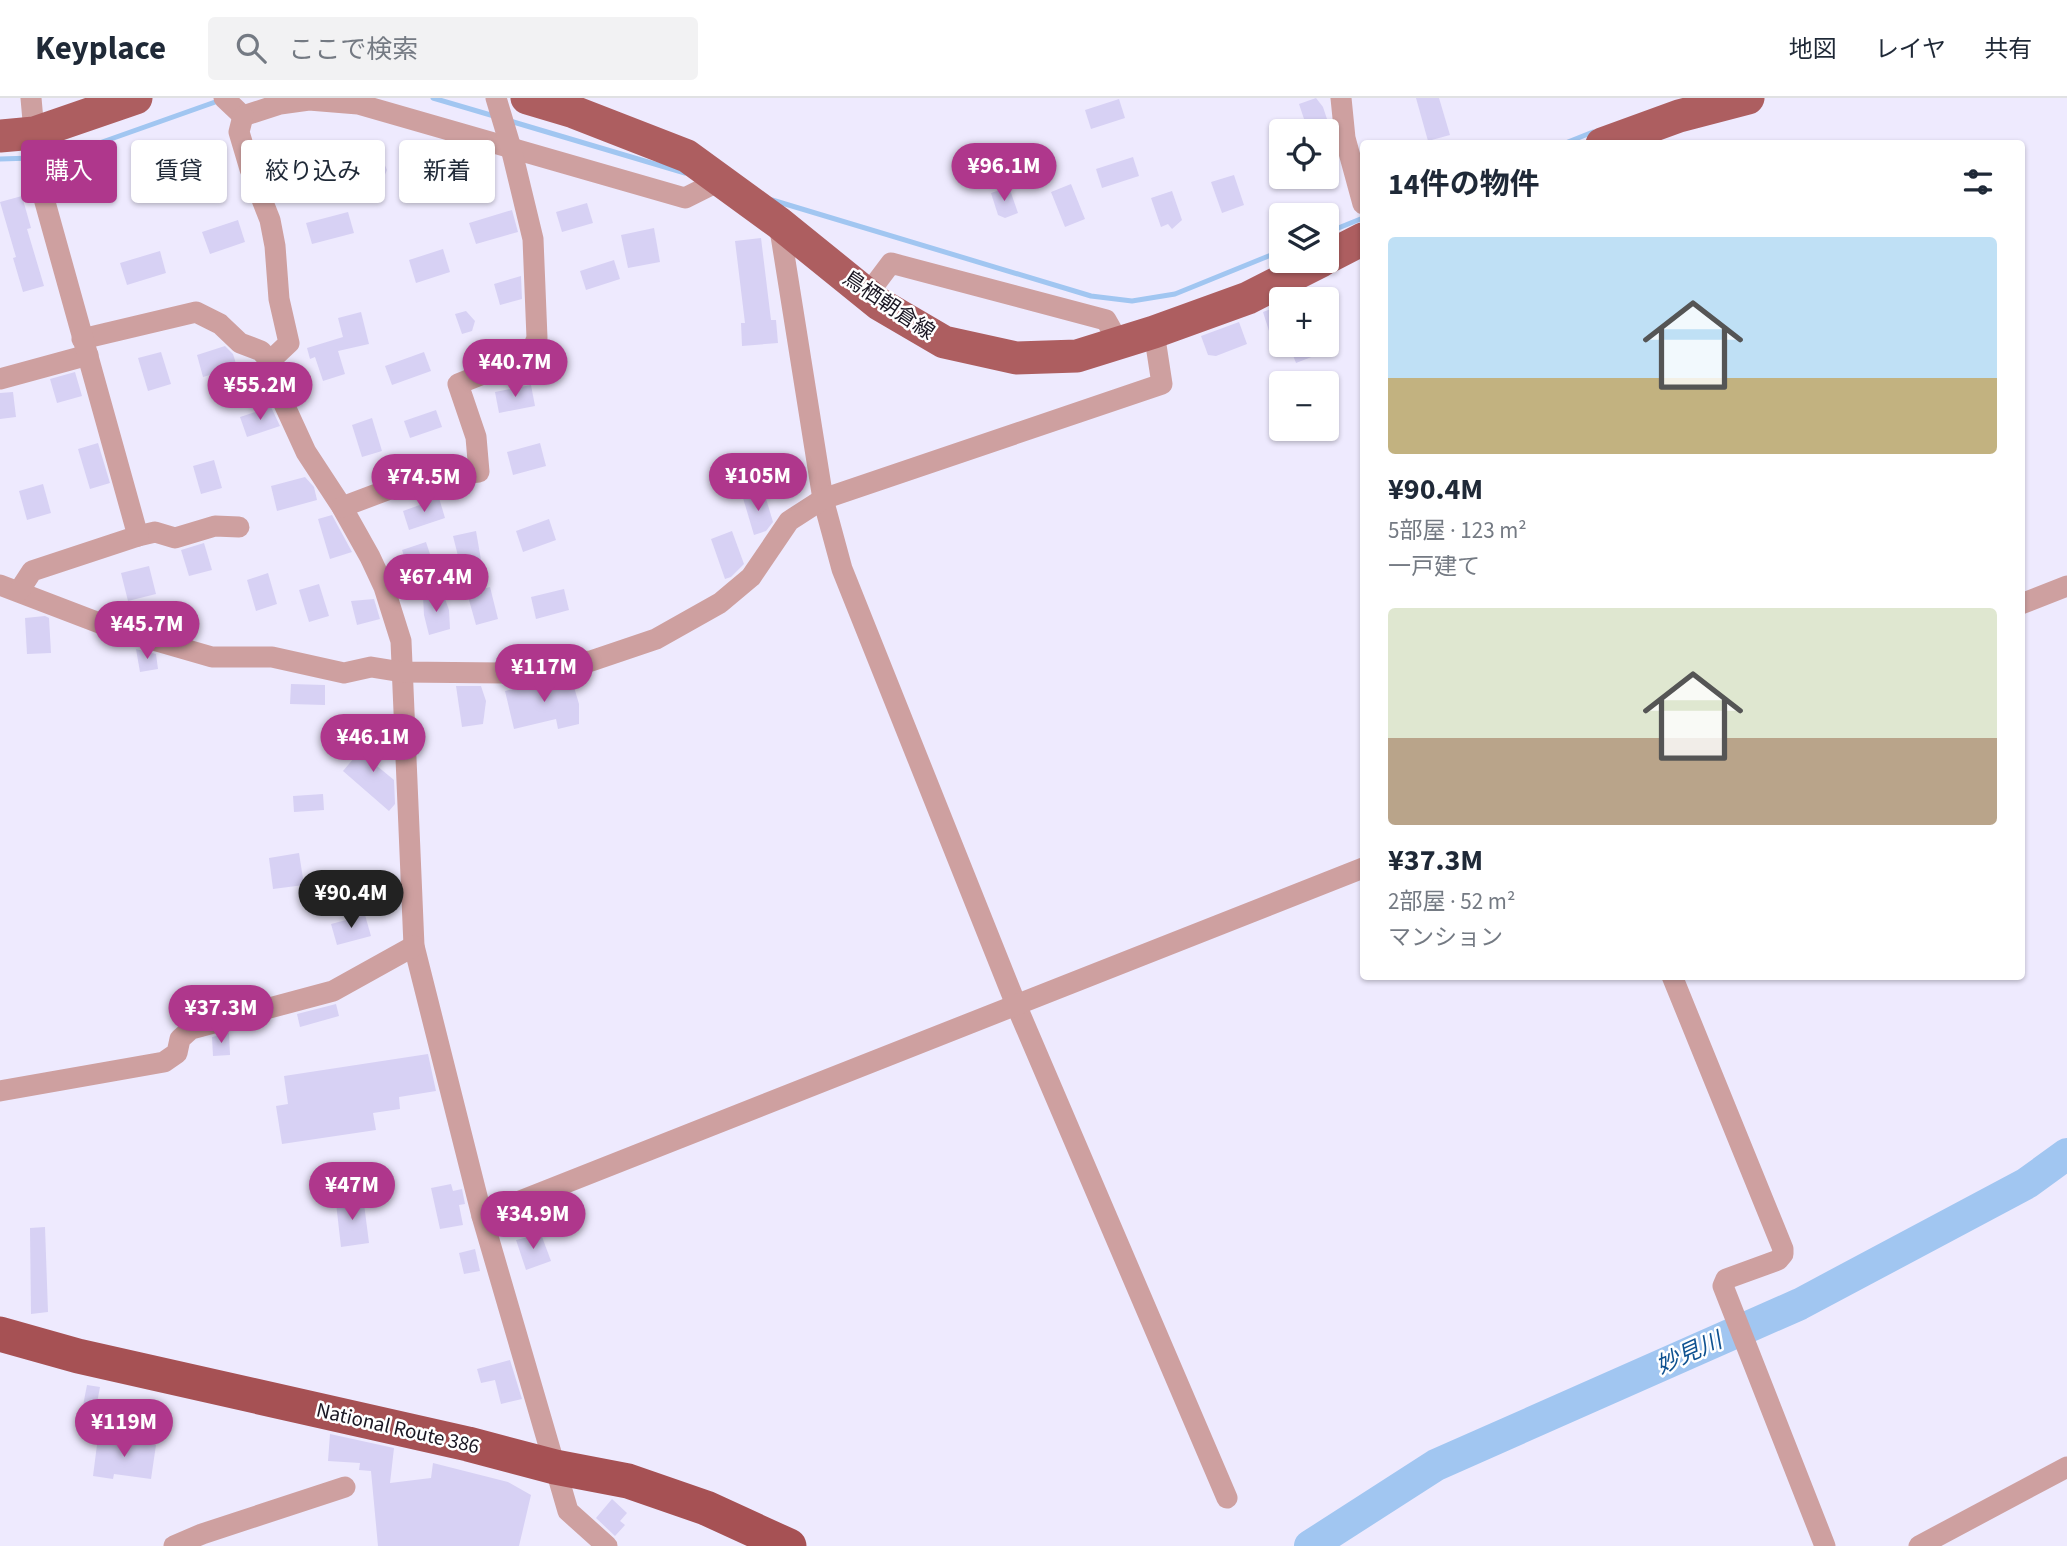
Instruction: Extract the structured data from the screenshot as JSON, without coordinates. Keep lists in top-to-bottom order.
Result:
{
  "streets": {
    "highway": ["National Route 386"],
    "main road": ["鳥栖朝倉線"]
  },
  "water": ["妙見川"],
  "page": {
    "header": "Keyplace",
    "search": "ここで検索",
    "nav": ["地図", "レイヤ", "共有"],
    "map_buttons": ["+", "−"],
    "chip": [
      "購入",
      "賃貸",
      "絞り込み",
      "新着"
    ],
    "heading": "14件の物件",
    "price": [
      "¥96.1M",
      "¥40.7M",
      "¥55.2M",
      "¥105M",
      "¥74.5M",
      "¥67.4M",
      "¥45.7M",
      "¥117M",
      "¥46.1M",
      "¥90.4M",
      "¥37.3M",
      "¥47M",
      "¥34.9M",
      "¥119M"
    ],
    "list": [
      {
        "name": "¥90.4M",
        "note": "5部屋 · 123 m² · 一戸建て"
      },
      {
        "name": "¥37.3M",
        "note": "2部屋 · 52 m² · マンション"
      }
    ]
  }
}
